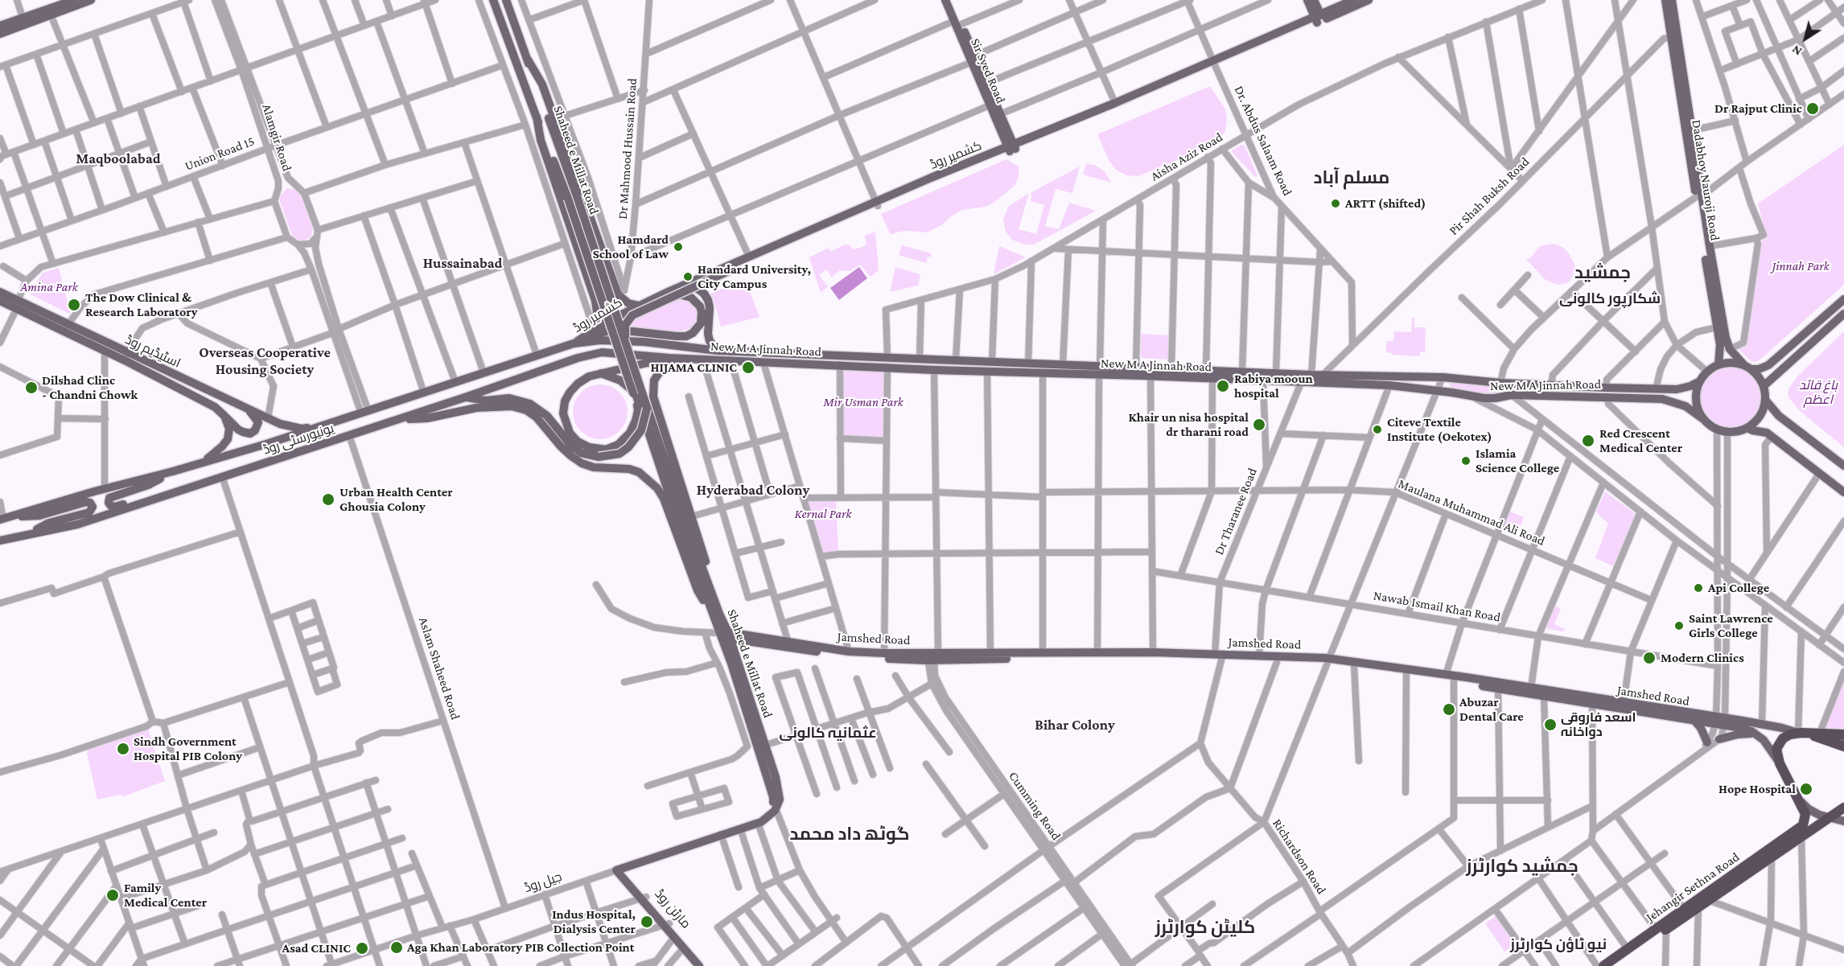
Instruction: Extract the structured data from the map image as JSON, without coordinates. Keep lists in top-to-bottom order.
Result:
{
  "streets": {
    "highway": ["Jehangir Sethna Road"],
    "main road": [
      "Sir Syed Road",
      "کشمیر روڈ",
      "Shaheed e Millat Road",
      "Dadabhoy Nauroji Road",
      "New M A Jinnah Road",
      "اسٹیڈیم روڈ",
      "یونیورسٹی روڈ",
      "Jamshed Road",
      "جیل روڈ",
      "مارٹن روڈ"
    ],
    "street": [
      "Alamgir Road",
      "Dr. Abdus Salaam Road",
      "Dr Mahmood Hussain Road",
      "Union Road 15",
      "Aisha Aziz Road",
      "Pir Shah Buksh Road",
      "Dr Tharanee Road",
      "Maulana Muhammad Ali Road",
      "Nawab Ismail Khan Road",
      "Aslam Shaheed Road",
      "Cumming Road",
      "Richardson Road"
    ]
  },
  "crossings": [
    ["Sir Syed Road", "کشمیر روڈ"],
    ["Alamgir Road", "Union Road 15"],
    ["Dr. Abdus Salaam Road", "کشمیر روڈ"],
    ["Dr. Abdus Salaam Road", "Aisha Aziz Road"],
    ["Dr. Abdus Salaam Road", "Pir Shah Buksh Road"],
    ["کشمیر روڈ", "Shaheed e Millat Road"],
    ["کشمیر روڈ", "یونیورسٹی روڈ"],
    ["Aisha Aziz Road", "New M A Jinnah Road"],
    ["Shaheed e Millat Road", "New M A Jinnah Road"],
    ["Shaheed e Millat Road", "Jamshed Road"],
    ["Shaheed e Millat Road", "جیل روڈ"],
    ["Dadabhoy Nauroji Road", "Pir Shah Buksh Road"],
    ["Dadabhoy Nauroji Road", "New M A Jinnah Road"],
    ["Pir Shah Buksh Road", "New M A Jinnah Road"],
    ["New M A Jinnah Road", "یونیورسٹی روڈ"],
    ["New M A Jinnah Road", "Dr Tharanee Road"],
    ["اسٹیڈیم روڈ", "یونیورسٹی روڈ"],
    ["یونیورسٹی روڈ", "Aslam Shaheed Road"],
    ["Dr Tharanee Road", "Maulana Muhammad Ali Road"],
    ["Dr Tharanee Road", "Nawab Ismail Khan Road"],
    ["Dr Tharanee Road", "Jamshed Road"],
    ["Dr Tharanee Road", "Richardson Road"],
    ["Jamshed Road", "Cumming Road"],
    ["Aslam Shaheed Road", "جیل روڈ"],
    ["جیل روڈ", "مارٹن روڈ"]
  ],
  "districts": [
    "Maqboolabad",
    "مسلم آباد",
    "Hussainabad",
    "جمشید",
    "شکارپور کالونی",
    "Overseas Cooperative Housing Society",
    "Hyderabad Colony",
    "Bihar Colony",
    "عثمانیہ کالونی",
    "گوٹھ داد محمد",
    "جمشید کوارٹرز",
    "کلیٹن کوارٹرز",
    "نیو ٹاؤن کوارٹرز"
  ],
  "parks": [
    "Jinnah Park",
    "Amina Park",
    "باغ قائد اعظم",
    "Mir Usman Park",
    "Kernal Park"
  ],
  "places": [
    "Dr Rajput Clinic",
    "ARTT (shifted)",
    "Hamdard School of Law",
    "Hamdard University, City Campus",
    "The Dow Clinical & Research Laboratory",
    "HIJAMA CLINIC",
    "Rabiya mooun hospital",
    "Dilshad Clinc - Chandni Chowk",
    "Khair un nisa hospital dr tharani road",
    "Citeve Textile Institute (Oekotex)",
    "Red Crescent Medical Center",
    "Islamia Science College",
    "Urban Health Center Ghousia Colony",
    "Api College",
    "Saint Lawrence Girls College",
    "Modern Clinics",
    "Abuzar Dental Care",
    "اسعد فاروقی دواخانہ",
    "Sindh Government Hospital PIB Colony",
    "Hope Hospital",
    "Family Medical Center",
    "Indus Hospital, Dialysis Center",
    "Aga Khan Laboratory PIB Collection Point",
    "Asad CLINIC"
  ],
  "north": "bottom left"
}
